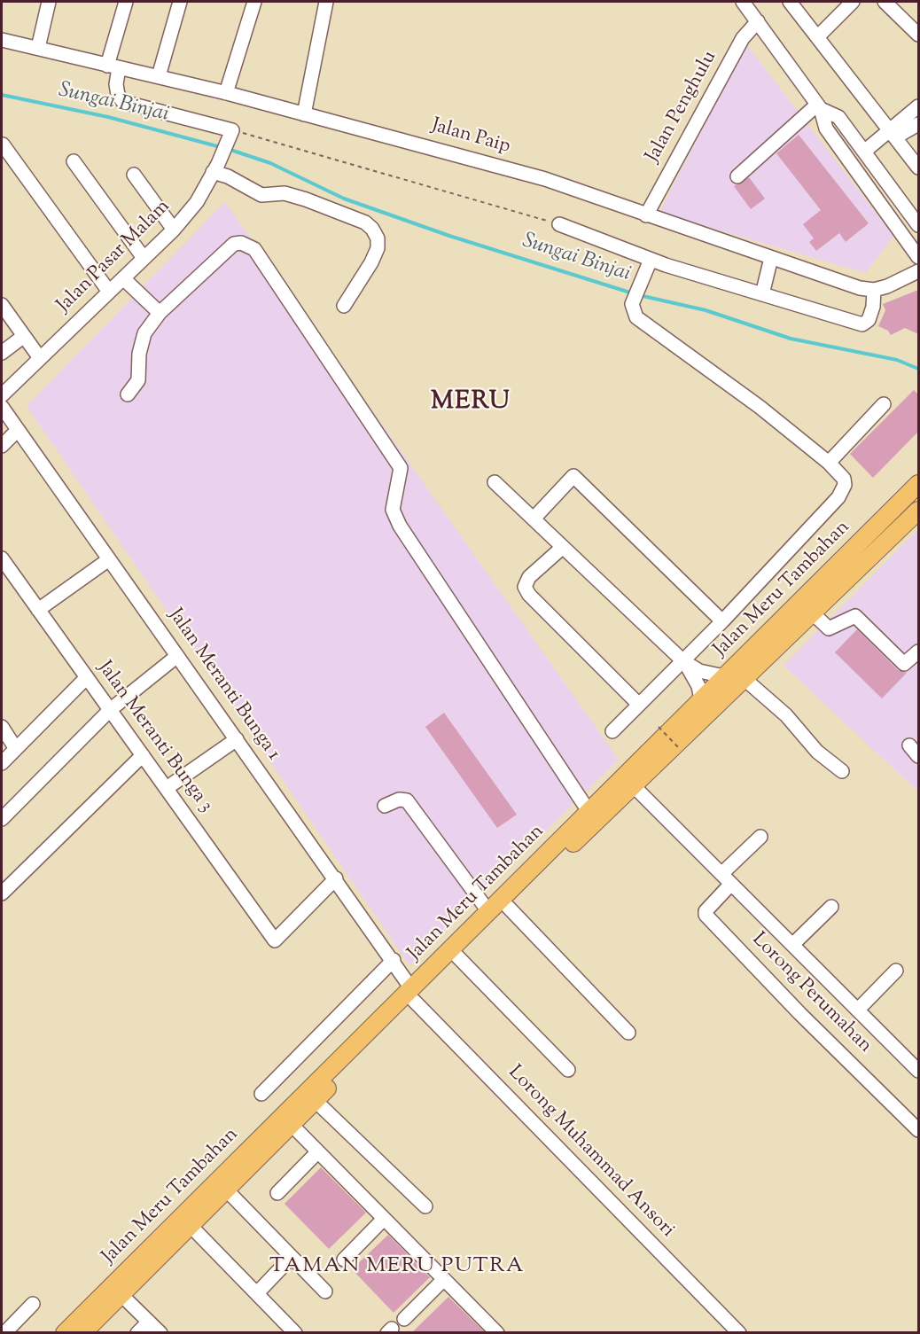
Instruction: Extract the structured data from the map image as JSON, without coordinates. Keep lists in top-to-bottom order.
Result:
{
  "streets": {
    "main road": ["Jalan Meru Tambahan"],
    "street": [
      "Jalan Penghulu",
      "Jalan Paip",
      "Jalan Pasar Malam",
      "Jalan Meranti Bunga 1",
      "Jalan Meranti Bunga 3",
      "Lorong Perumahan",
      "Lorong Muhammad Ansori"
    ]
  },
  "crossings": [
    ["Jalan Penghulu", "Jalan Paip"],
    ["Jalan Meru Tambahan", "Jalan Meranti Bunga 1"],
    ["Jalan Meru Tambahan", "Lorong Muhammad Ansori"],
    ["Jalan Meranti Bunga 1", "Jalan Meranti Bunga 3"],
    ["Jalan Meranti Bunga 1", "Lorong Muhammad Ansori"]
  ],
  "districts": ["MERU", "TAMAN MERU PUTRA"],
  "water": ["Sungai Binjai"]
}
